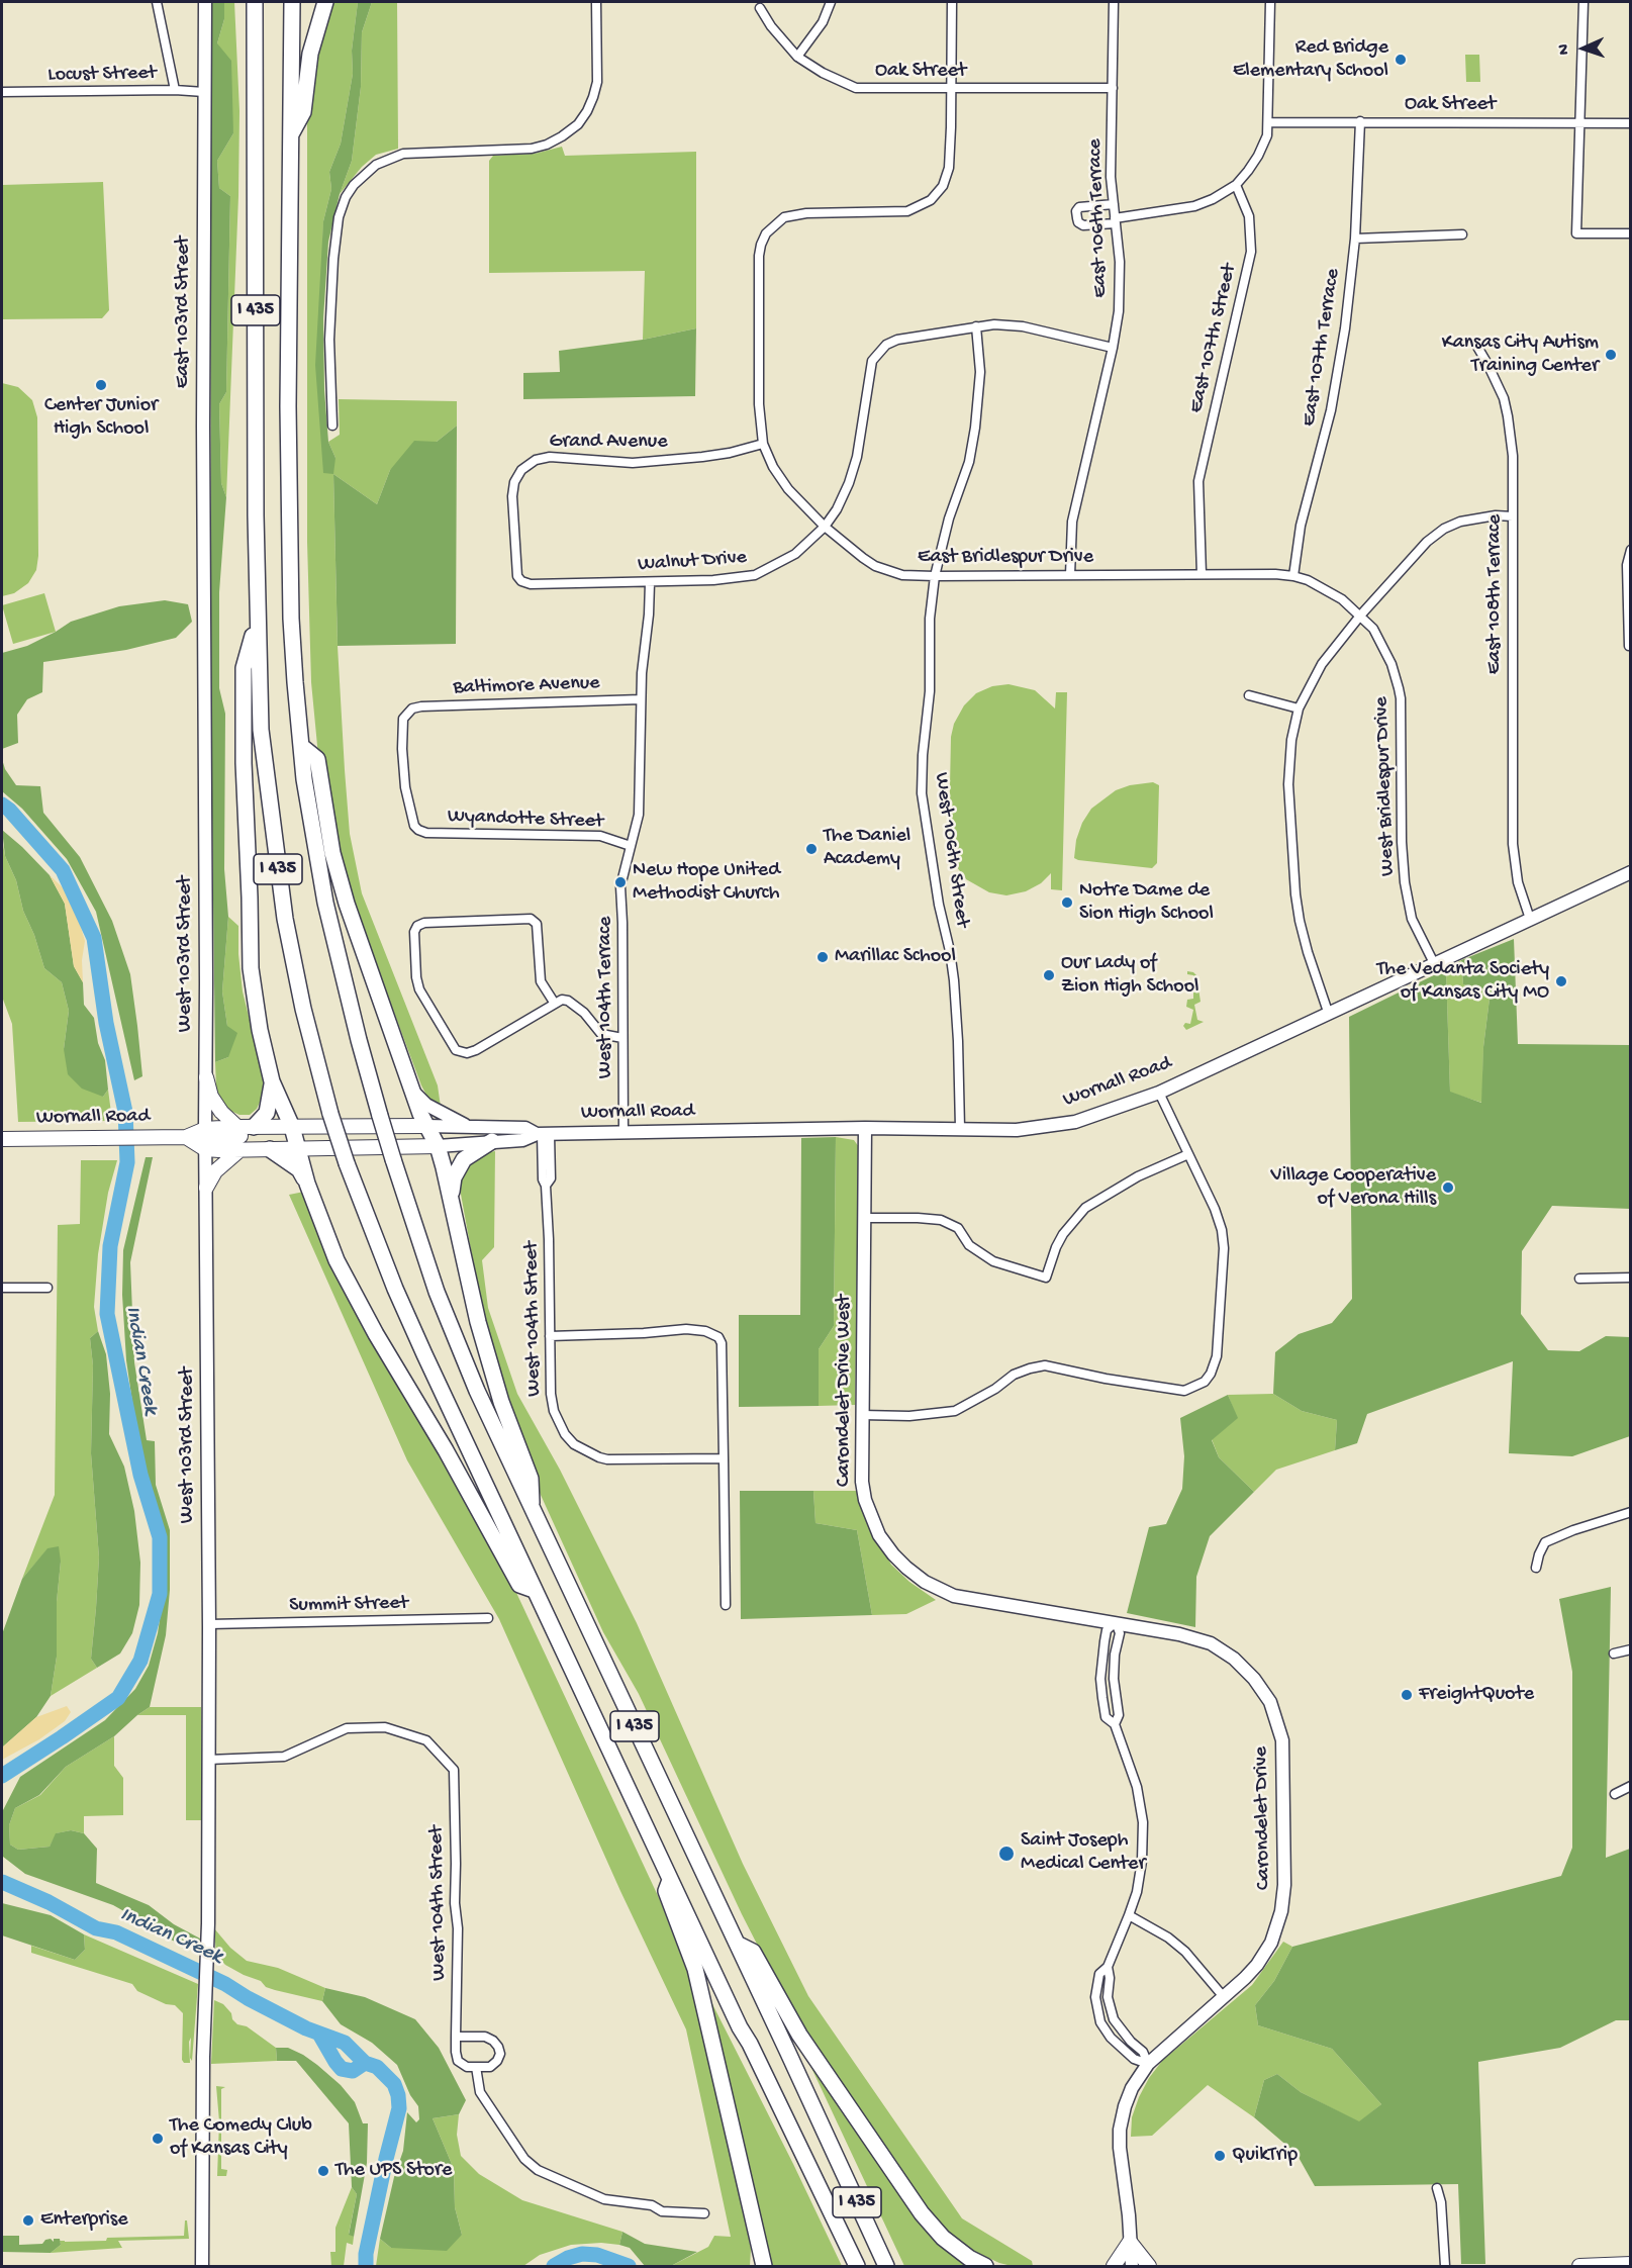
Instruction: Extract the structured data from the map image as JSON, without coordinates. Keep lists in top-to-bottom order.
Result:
{
  "streets": {
    "highway": ["I 435"],
    "main road": ["Wornall Road"],
    "street": [
      "Oak Street",
      "Locust Street",
      "East 106th Terrace",
      "East 103rd Street",
      "East 107th Street",
      "East 107th Terrace",
      "Grand Avenue",
      "East Bridlespur Drive",
      "Walnut Drive",
      "East 108th Terrace",
      "Baltimore Avenue",
      "West Bridlespur Drive",
      "Wyandotte Street",
      "West 106th Street",
      "West 103rd Street",
      "West 104th Terrace",
      "West 104th Street",
      "Carondelet Drive West",
      "Summit Street",
      "Carondelet Drive"
    ]
  },
  "crossings": [
    ["Oak Street", "East 106th Terrace"],
    ["Oak Street", "East 107th Terrace"],
    ["Oak Street", "East Bridlespur Drive"],
    ["Locust Street", "East 103rd Street"],
    ["East 106th Terrace", "East Bridlespur Drive"],
    ["East 106th Terrace", "Walnut Drive"],
    ["East 103rd Street", "West 103rd Street"],
    ["East 107th Street", "East Bridlespur Drive"],
    ["East 107th Terrace", "East Bridlespur Drive"],
    ["Grand Avenue", "East Bridlespur Drive"],
    ["Grand Avenue", "Walnut Drive"],
    ["East Bridlespur Drive", "Walnut Drive"],
    ["East Bridlespur Drive", "West Bridlespur Drive"],
    ["East Bridlespur Drive", "West 106th Street"],
    ["Walnut Drive", "West 106th Street"],
    ["Walnut Drive", "West 104th Terrace"],
    ["East 108th Terrace", "Wornall Road"],
    ["Baltimore Avenue", "Wyandotte Street"],
    ["Baltimore Avenue", "West 104th Terrace"],
    ["West Bridlespur Drive", "Wornall Road"],
    ["Wyandotte Street", "West 104th Terrace"],
    ["West 106th Street", "Wornall Road"],
    ["West 103rd Street", "Wornall Road"],
    ["West 103rd Street", "West 104th Street"],
    ["West 103rd Street", "Summit Street"],
    ["West 104th Terrace", "Wornall Road"],
    ["Wornall Road", "West 104th Street"],
    ["Wornall Road", "Carondelet Drive West"],
    ["Carondelet Drive West", "Carondelet Drive"]
  ],
  "water": ["Indian Creek"],
  "places": [
    "Red Bridge Elementary School",
    "Kansas City Autism Training Center",
    "Center Junior High School",
    "The Daniel Academy",
    "New Hope United Methodist Church",
    "Notre Dame de Sion High School",
    "Marillac School",
    "Our Lady of Zion High School",
    "The Vedanta Society of Kansas City MO",
    "Village Cooperative of Verona Hills",
    "FreightQuote",
    "Saint Joseph Medical Center",
    "The Comedy Club of Kansas City",
    "QuikTrip",
    "The UPS Store",
    "Enterprise"
  ],
  "north": "left"
}
